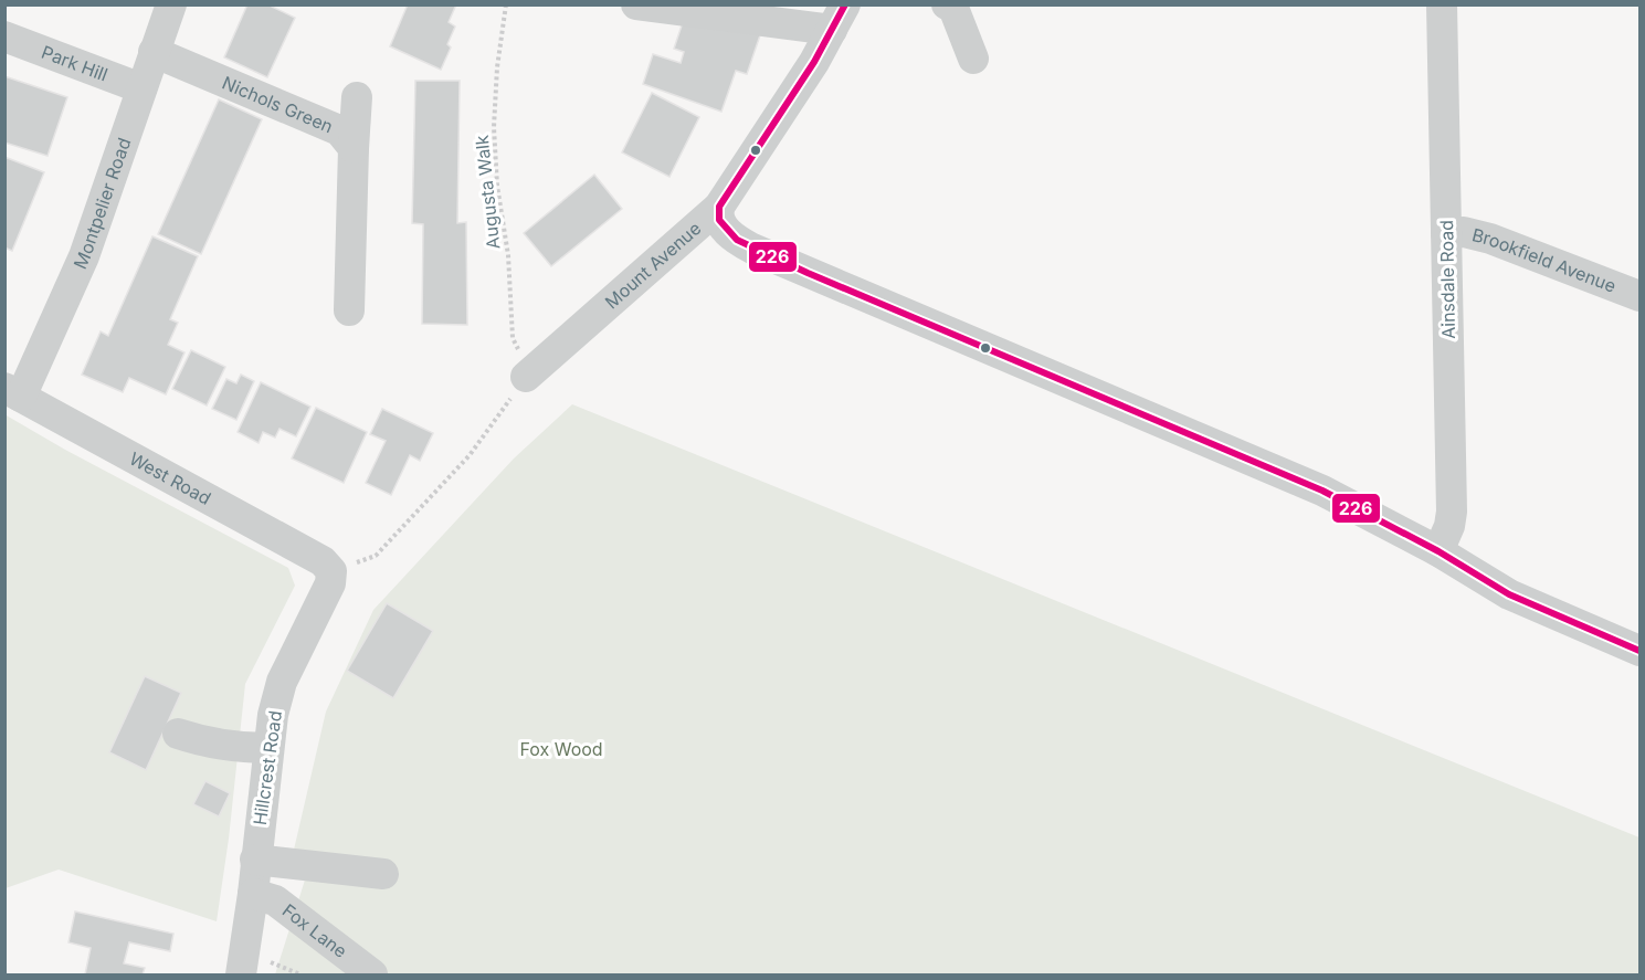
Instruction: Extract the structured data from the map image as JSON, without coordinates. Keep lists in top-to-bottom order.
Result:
{
  "streets": {
    "street": [
      "Park Hill",
      "Nichols Green",
      "Montpelier Road",
      "Brookfield Avenue",
      "Mount Avenue",
      "Ainsdale Road",
      "West Road",
      "Hillcrest Road",
      "Fox Lane"
    ],
    "path": ["Augusta Walk"]
  },
  "crossings": [
    ["Park Hill", "Montpelier Road"],
    ["Nichols Green", "Montpelier Road"],
    ["Augusta Walk", "Mount Avenue"],
    ["Montpelier Road", "West Road"],
    ["Brookfield Avenue", "Ainsdale Road"],
    ["West Road", "Hillcrest Road"],
    ["Hillcrest Road", "Fox Lane"]
  ],
  "parks": ["Fox Wood"],
  "lines": ["transit line 226"]
}
